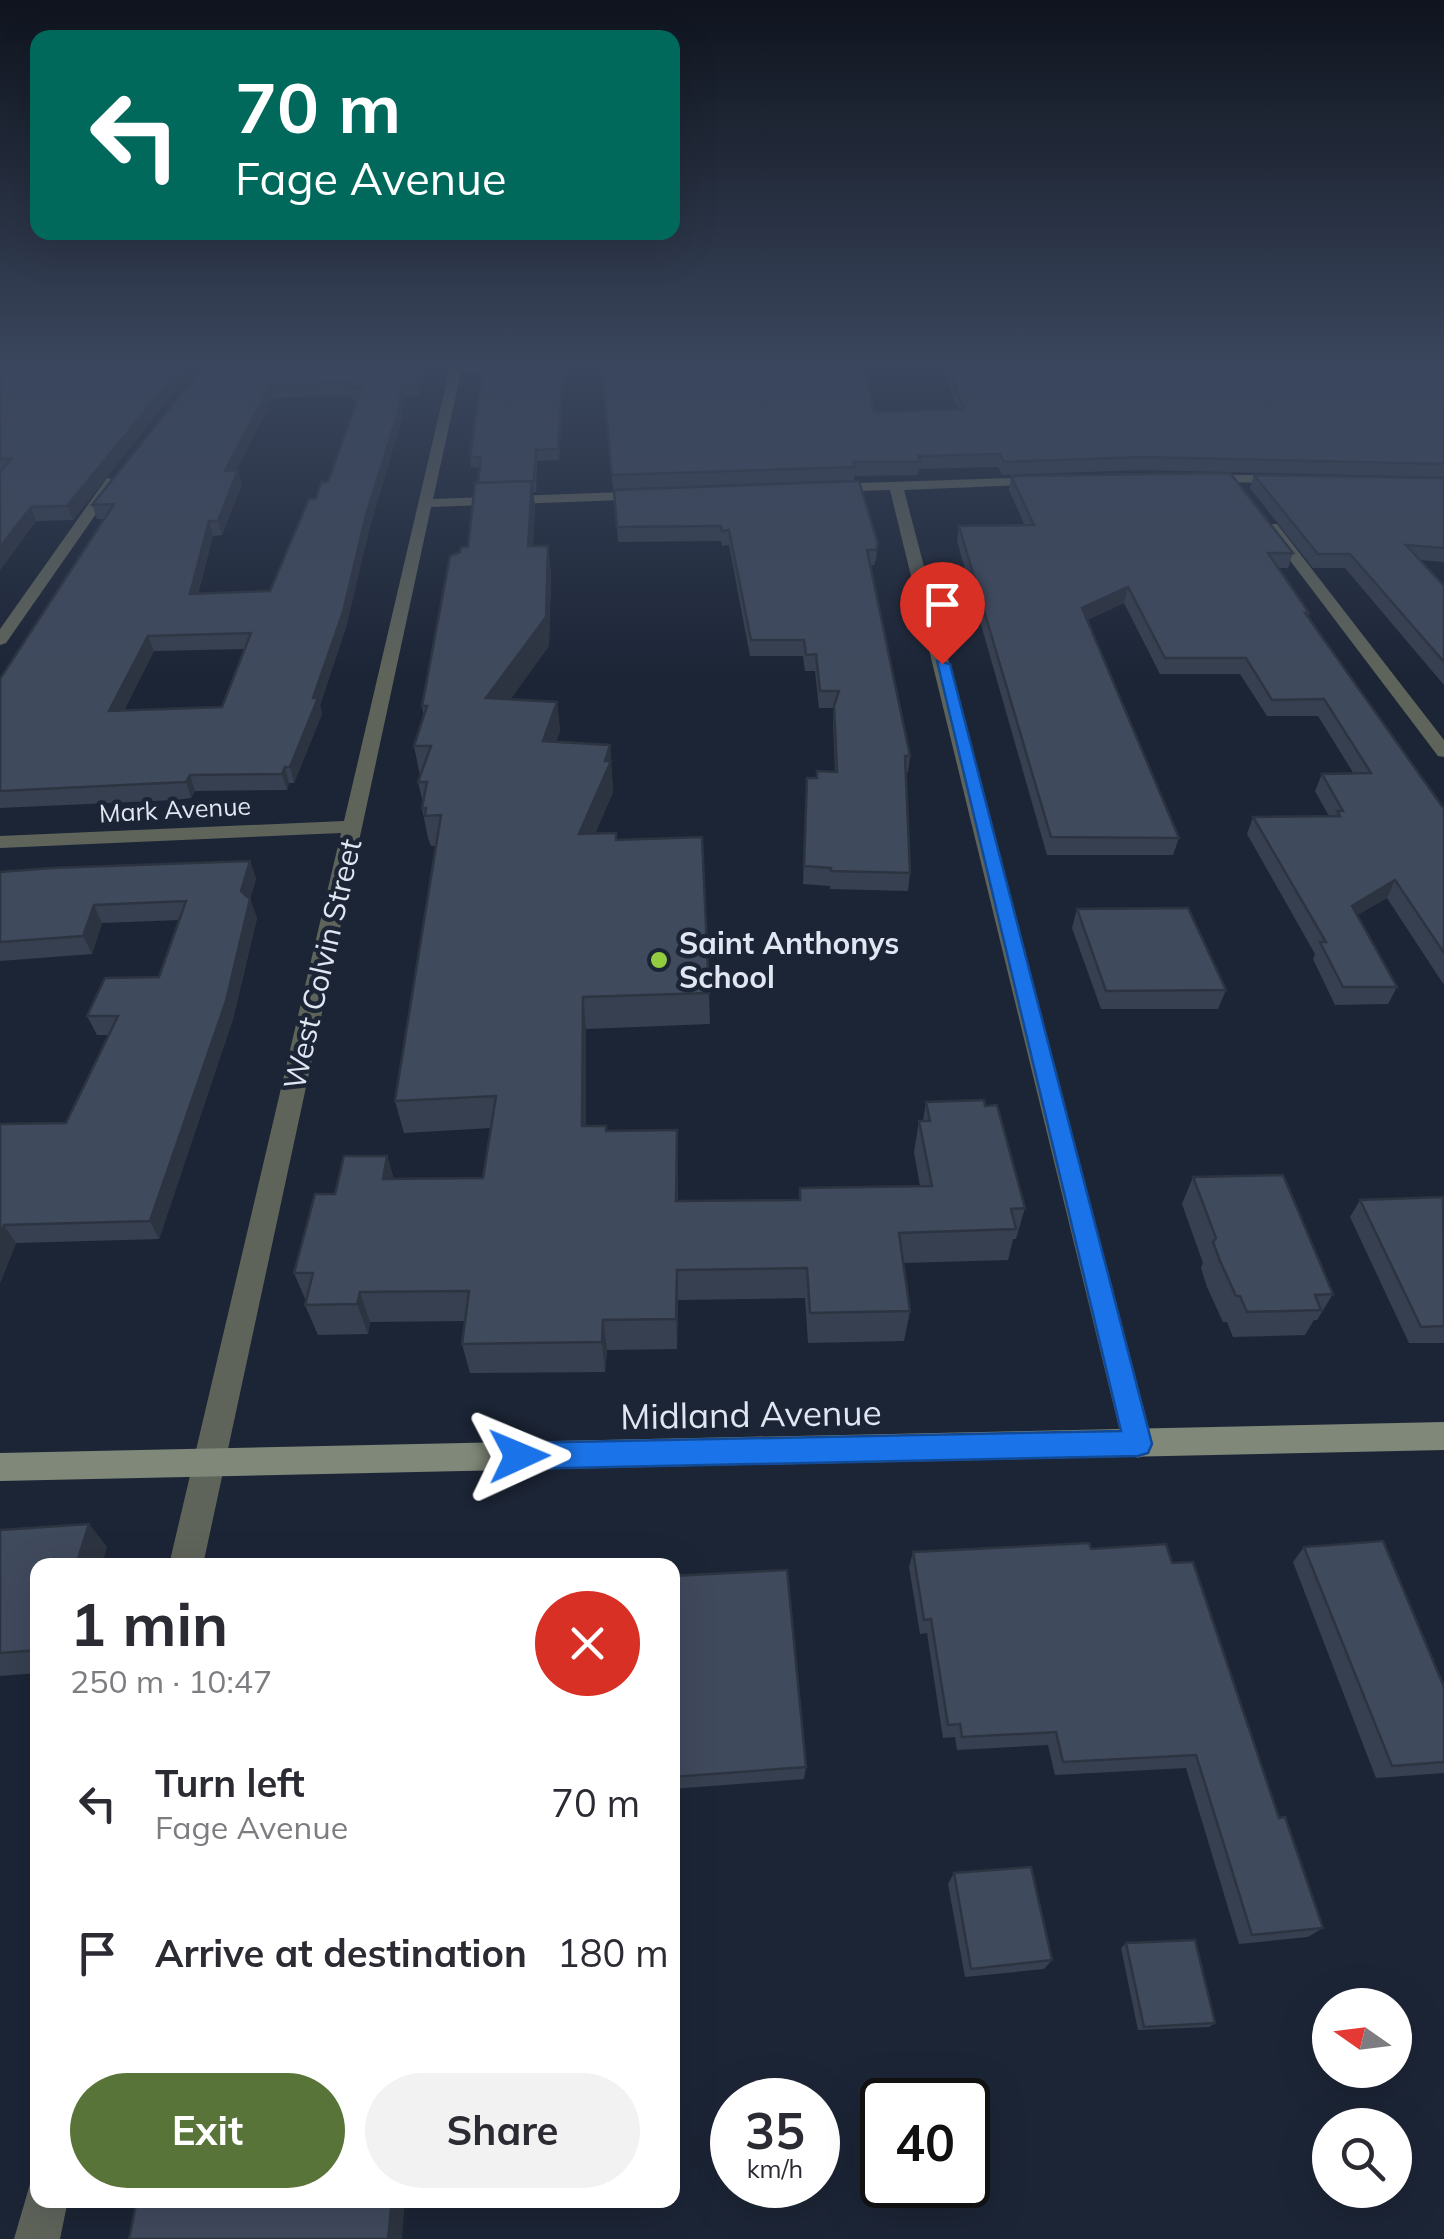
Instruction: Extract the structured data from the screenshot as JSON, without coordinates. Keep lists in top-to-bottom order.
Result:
{
  "streets": {
    "street": ["Mark Avenue", "West Colvin Street", "Midland Avenue"]
  },
  "crossings": [
    ["Mark Avenue", "West Colvin Street"],
    ["West Colvin Street", "Midland Avenue"]
  ],
  "places": ["Saint Anthonys School"],
  "north": "left",
  "page": {
    "turn": ["70 m", "Fage Avenue"],
    "heading": ["1 min", "250 m · 10:47"],
    "list": [
      {
        "name": "Turn left",
        "note": "Fage Avenue",
        "value": "70 m"
      },
      {
        "name": "Arrive at destination",
        "value": "180 m"
      }
    ],
    "buttons": ["Exit", "Share"],
    "speed": "35 km/h",
    "limit": "40"
  }
}
